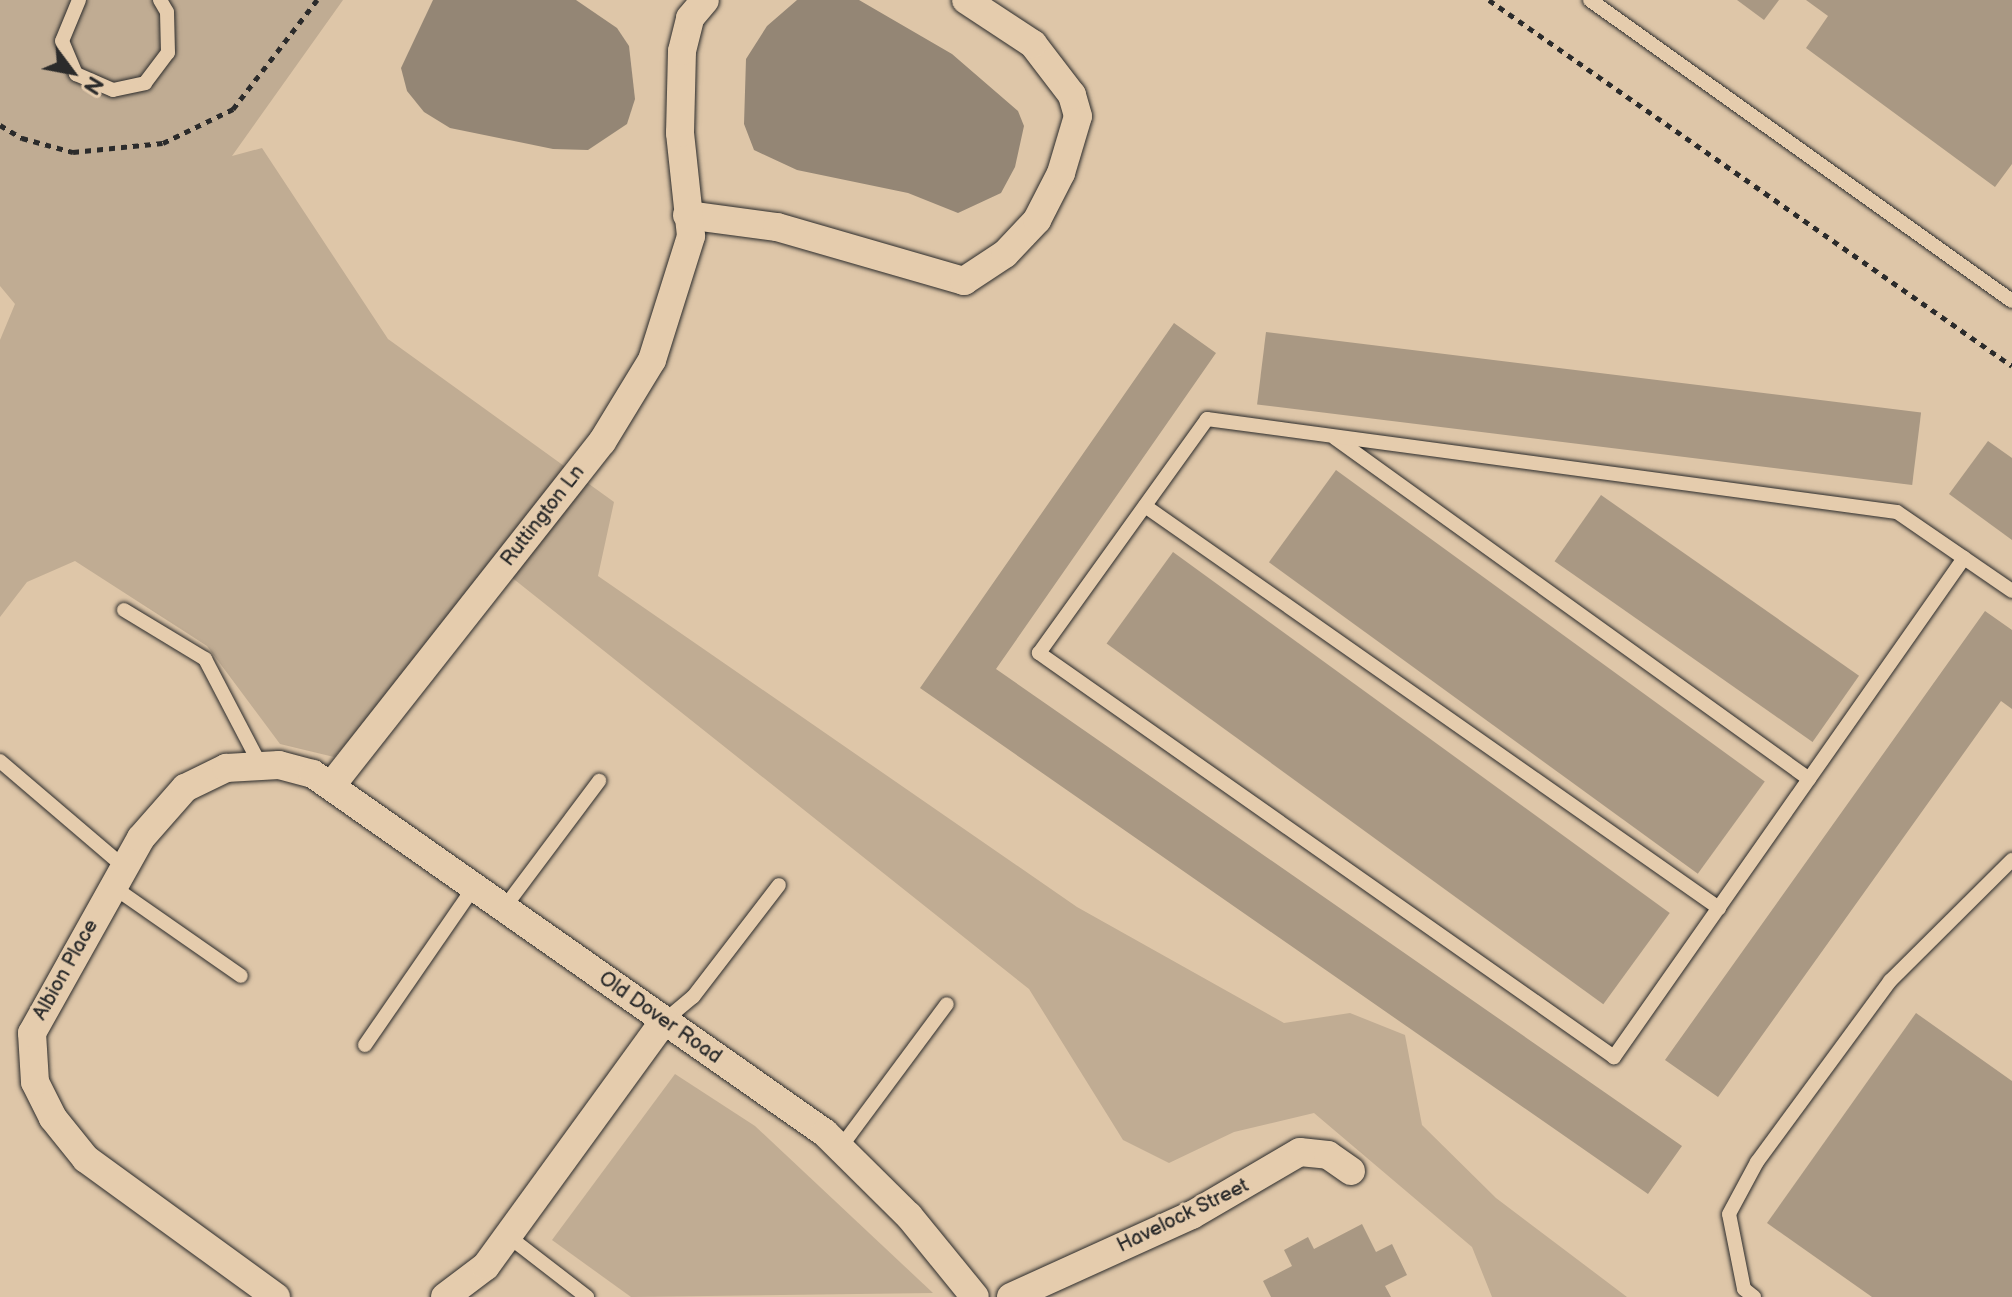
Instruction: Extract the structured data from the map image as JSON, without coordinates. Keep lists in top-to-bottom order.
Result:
{
  "streets": {
    "street": [
      "Ruttington Ln",
      "Albion Place",
      "Old Dover Road",
      "Havelock Street"
    ]
  },
  "crossings": [
    ["Ruttington Ln", "Albion Place"],
    ["Ruttington Ln", "Old Dover Road"],
    ["Albion Place", "Old Dover Road"]
  ],
  "north": "bottom right"
}
